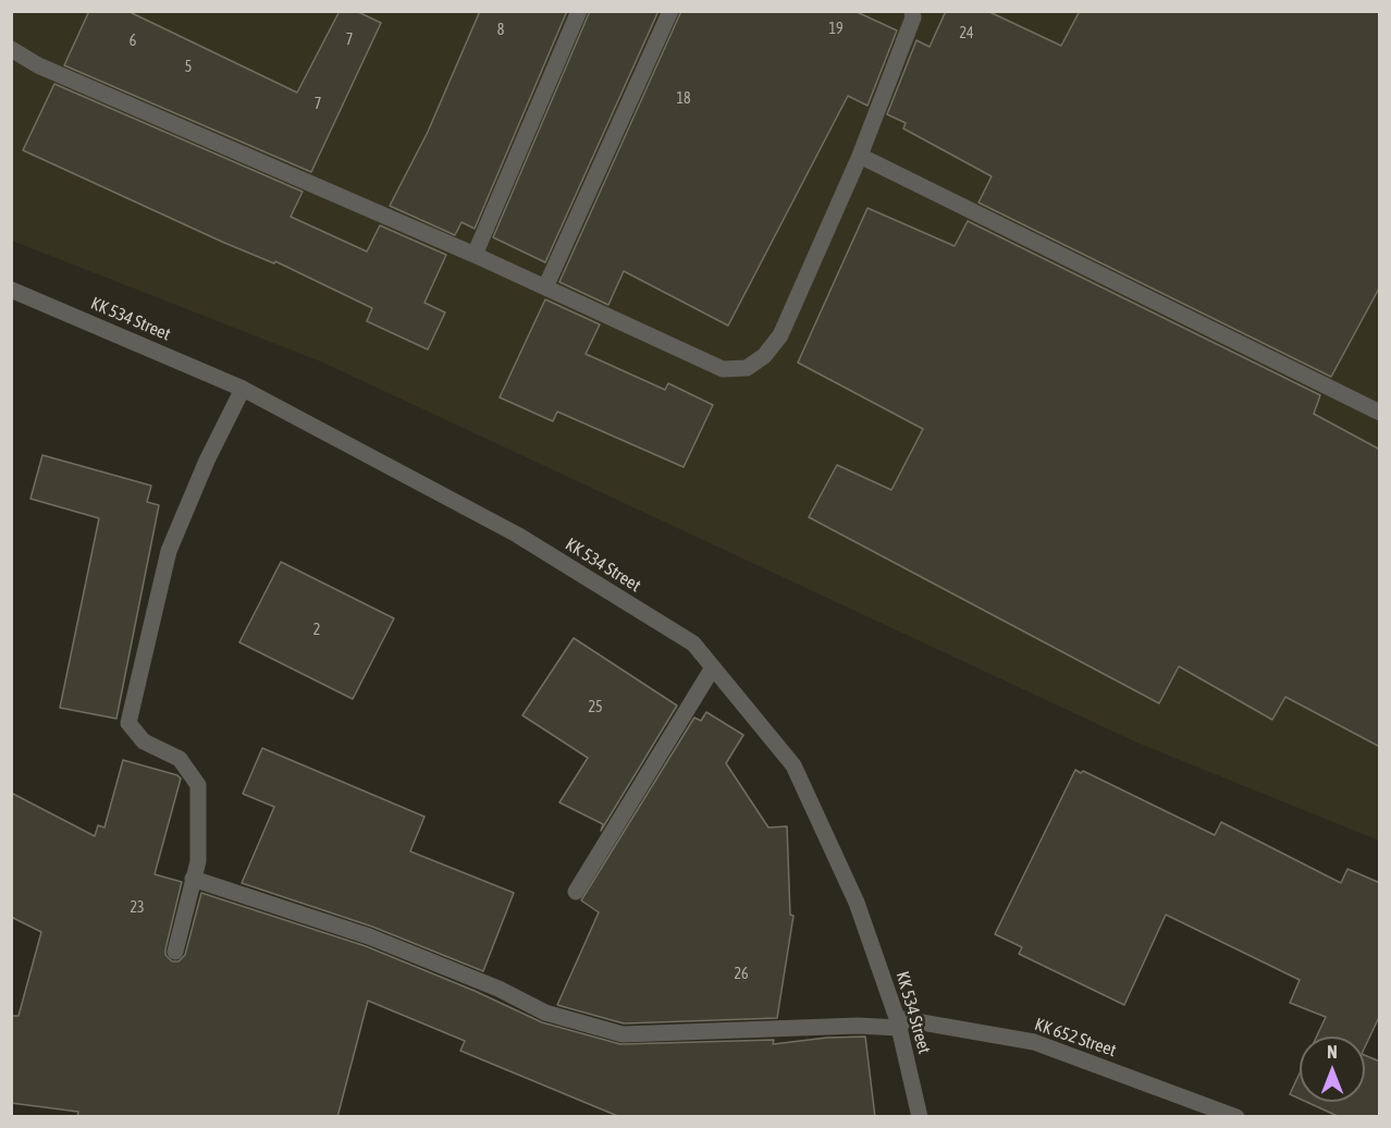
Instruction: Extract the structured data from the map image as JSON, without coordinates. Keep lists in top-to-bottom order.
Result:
{
  "streets": {
    "street": ["KK 534 Street", "KK 652 Street"]
  },
  "crossings": [
    ["KK 534 Street", "KK 652 Street"]
  ],
  "house_numbers": [
    "19",
    "8",
    "24",
    "7",
    "6",
    "5",
    "18",
    "7",
    "2",
    "25",
    "23",
    "26"
  ],
  "north": "top"
}
